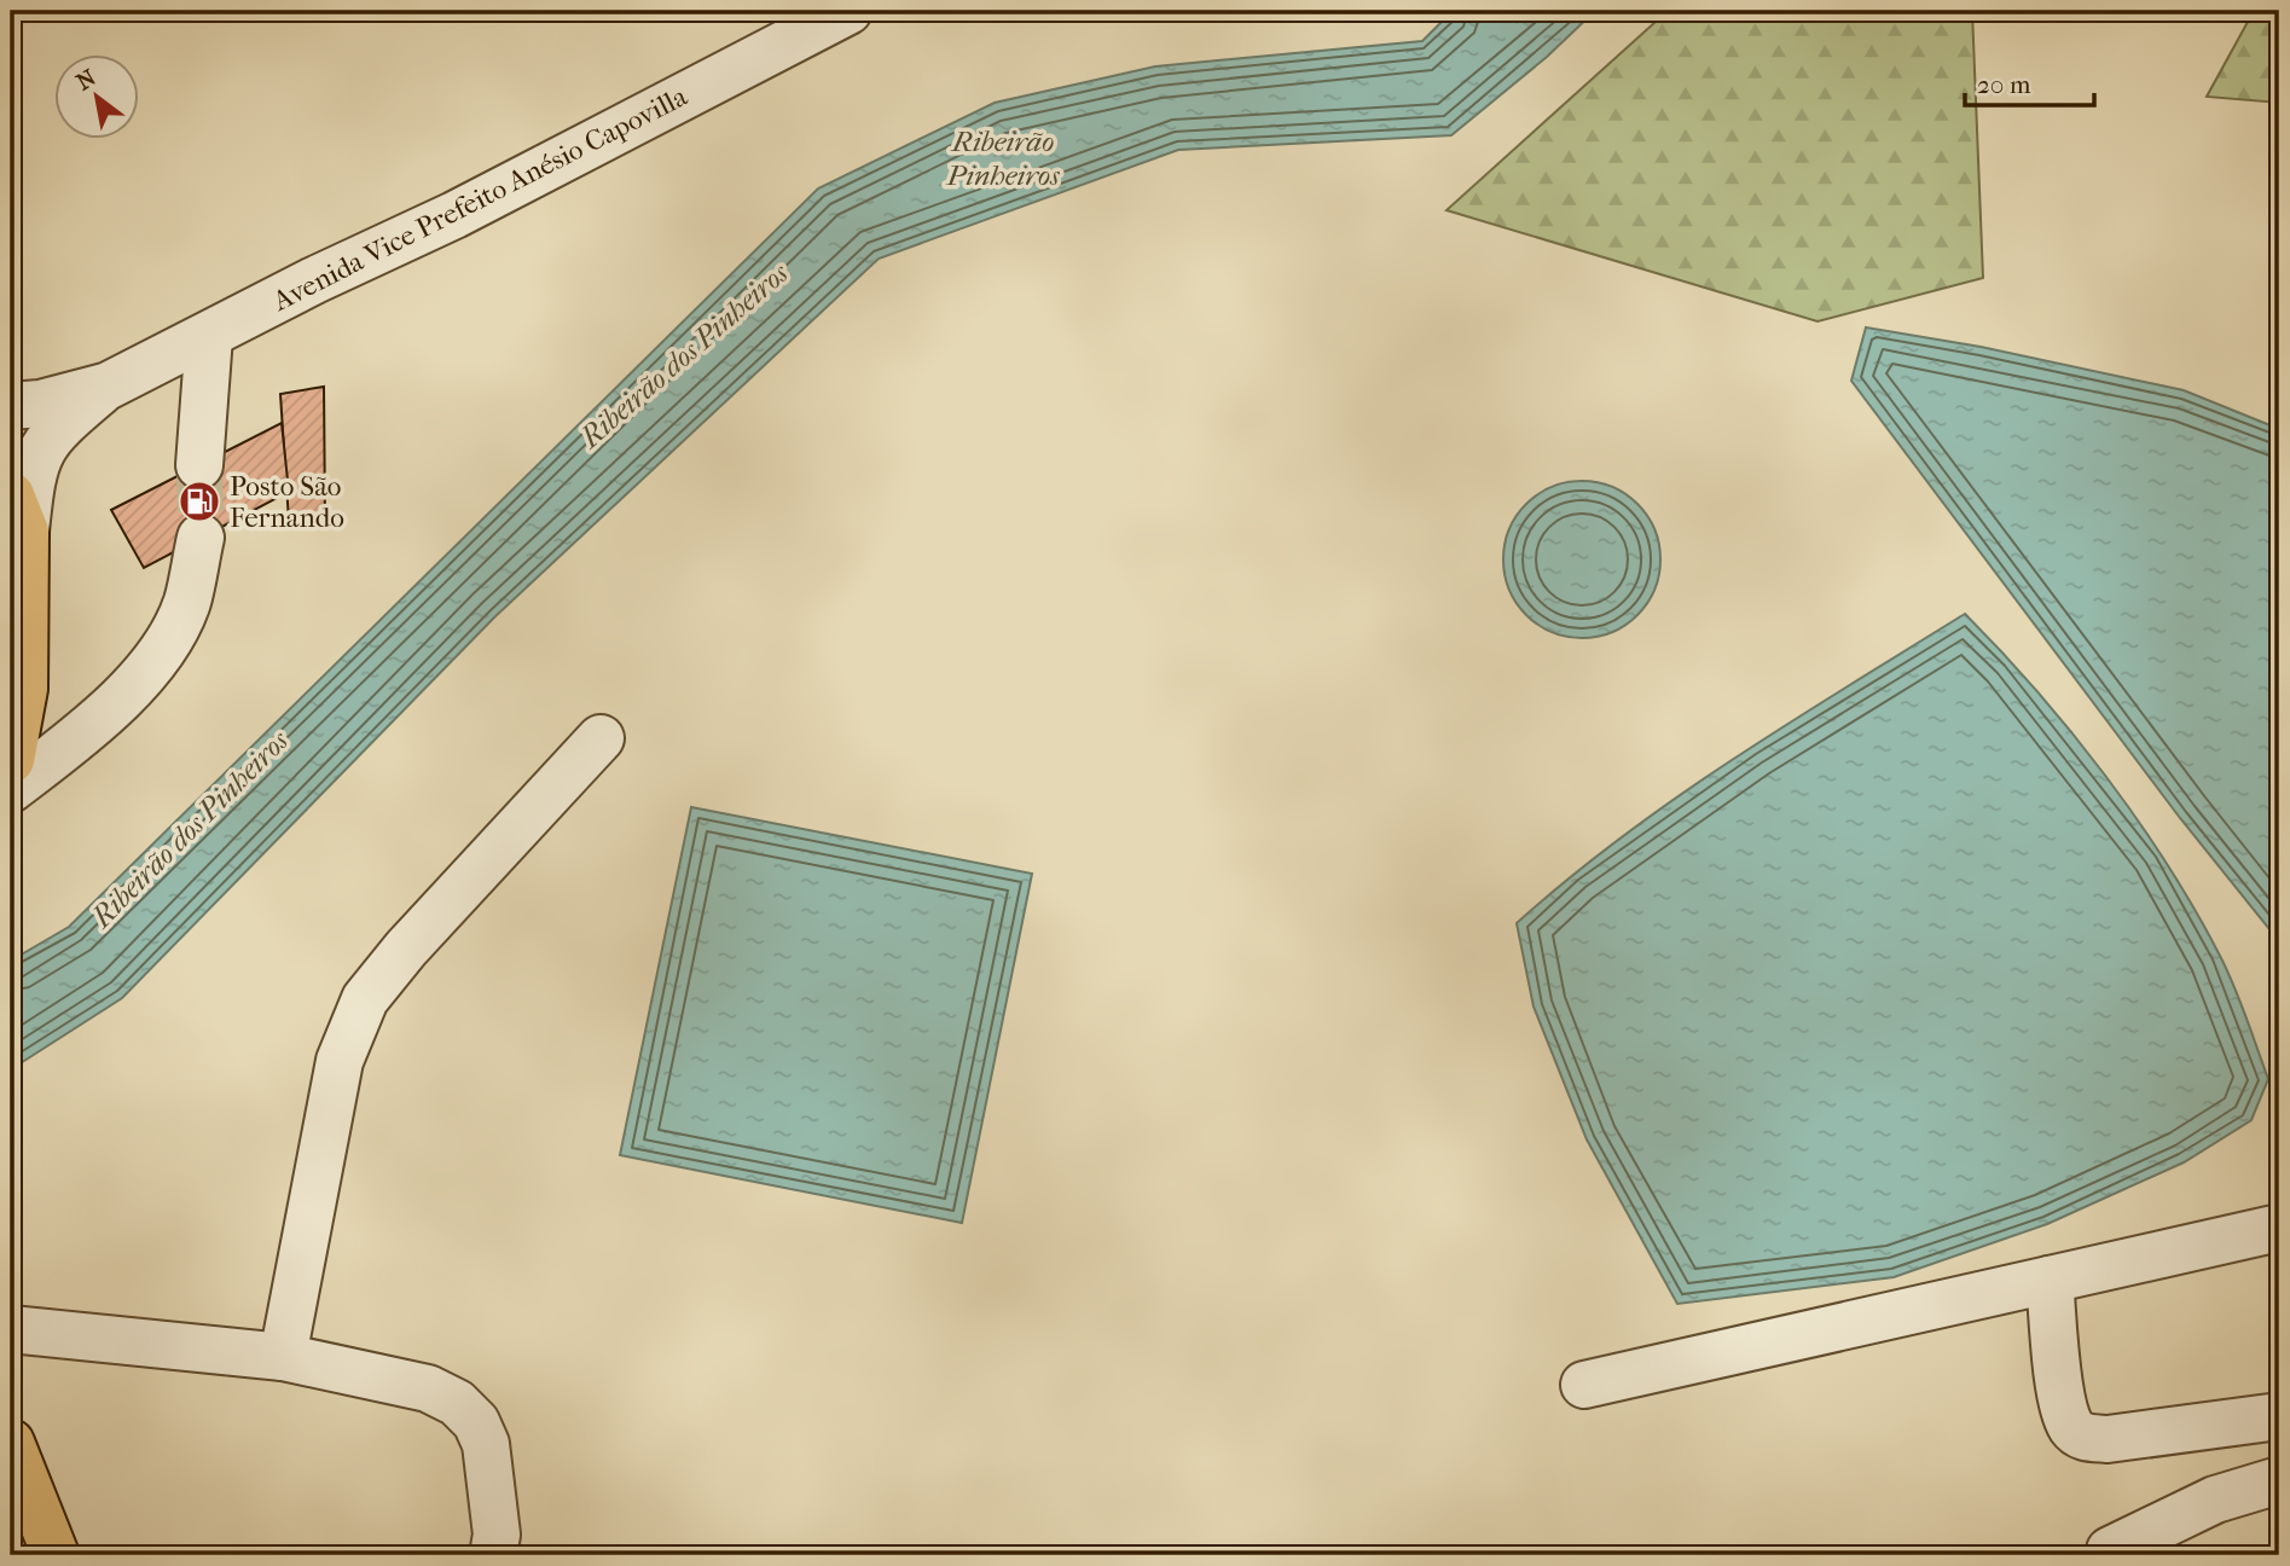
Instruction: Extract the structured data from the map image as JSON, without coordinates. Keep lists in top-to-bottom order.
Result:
{
  "streets": {
    "street": ["Avenida Vice Prefeito Anésio Capovilla"]
  },
  "water": ["Ribeirão Pinheiros", "Ribeirão dos Pinheiros"],
  "places": {
    "fuel station": ["Posto São Fernando"]
  },
  "scale_bar": "20 m",
  "north": "top left"
}
